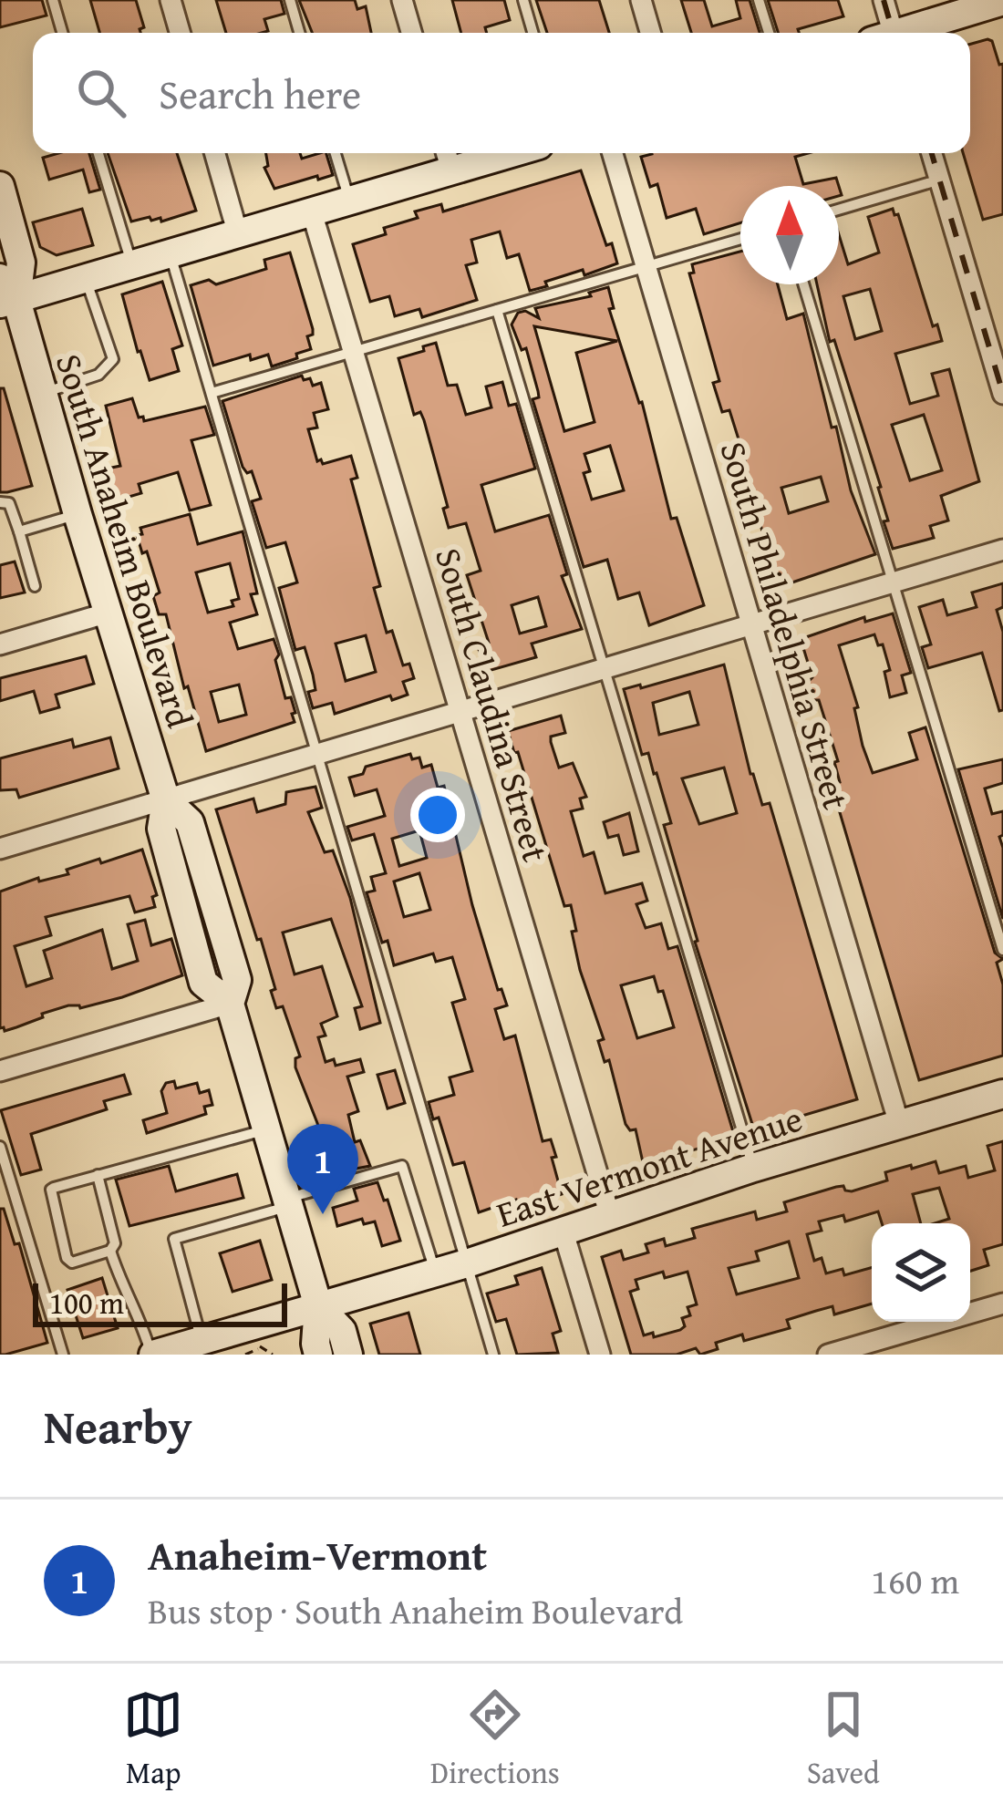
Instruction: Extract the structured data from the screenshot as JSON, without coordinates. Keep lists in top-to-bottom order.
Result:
{
  "streets": {
    "street": [
      "South Anaheim Boulevard",
      "South Philadelphia Street",
      "South Claudina Street",
      "East Vermont Avenue"
    ]
  },
  "crossings": [
    ["South Anaheim Boulevard", "East Vermont Avenue"],
    ["South Philadelphia Street", "East Vermont Avenue"],
    ["South Claudina Street", "East Vermont Avenue"]
  ],
  "scale_bar": "100 m",
  "north": "top",
  "page": {
    "search": "Search here",
    "pins": "1",
    "scale": "100 m",
    "heading": "Nearby",
    "list": [
      {
        "mark": "1",
        "name": "Anaheim-Vermont",
        "note": "Bus stop · South Anaheim Boulevard",
        "value": "160 m"
      }
    ],
    "nav": ["Map", "Directions", "Saved"]
  }
}
